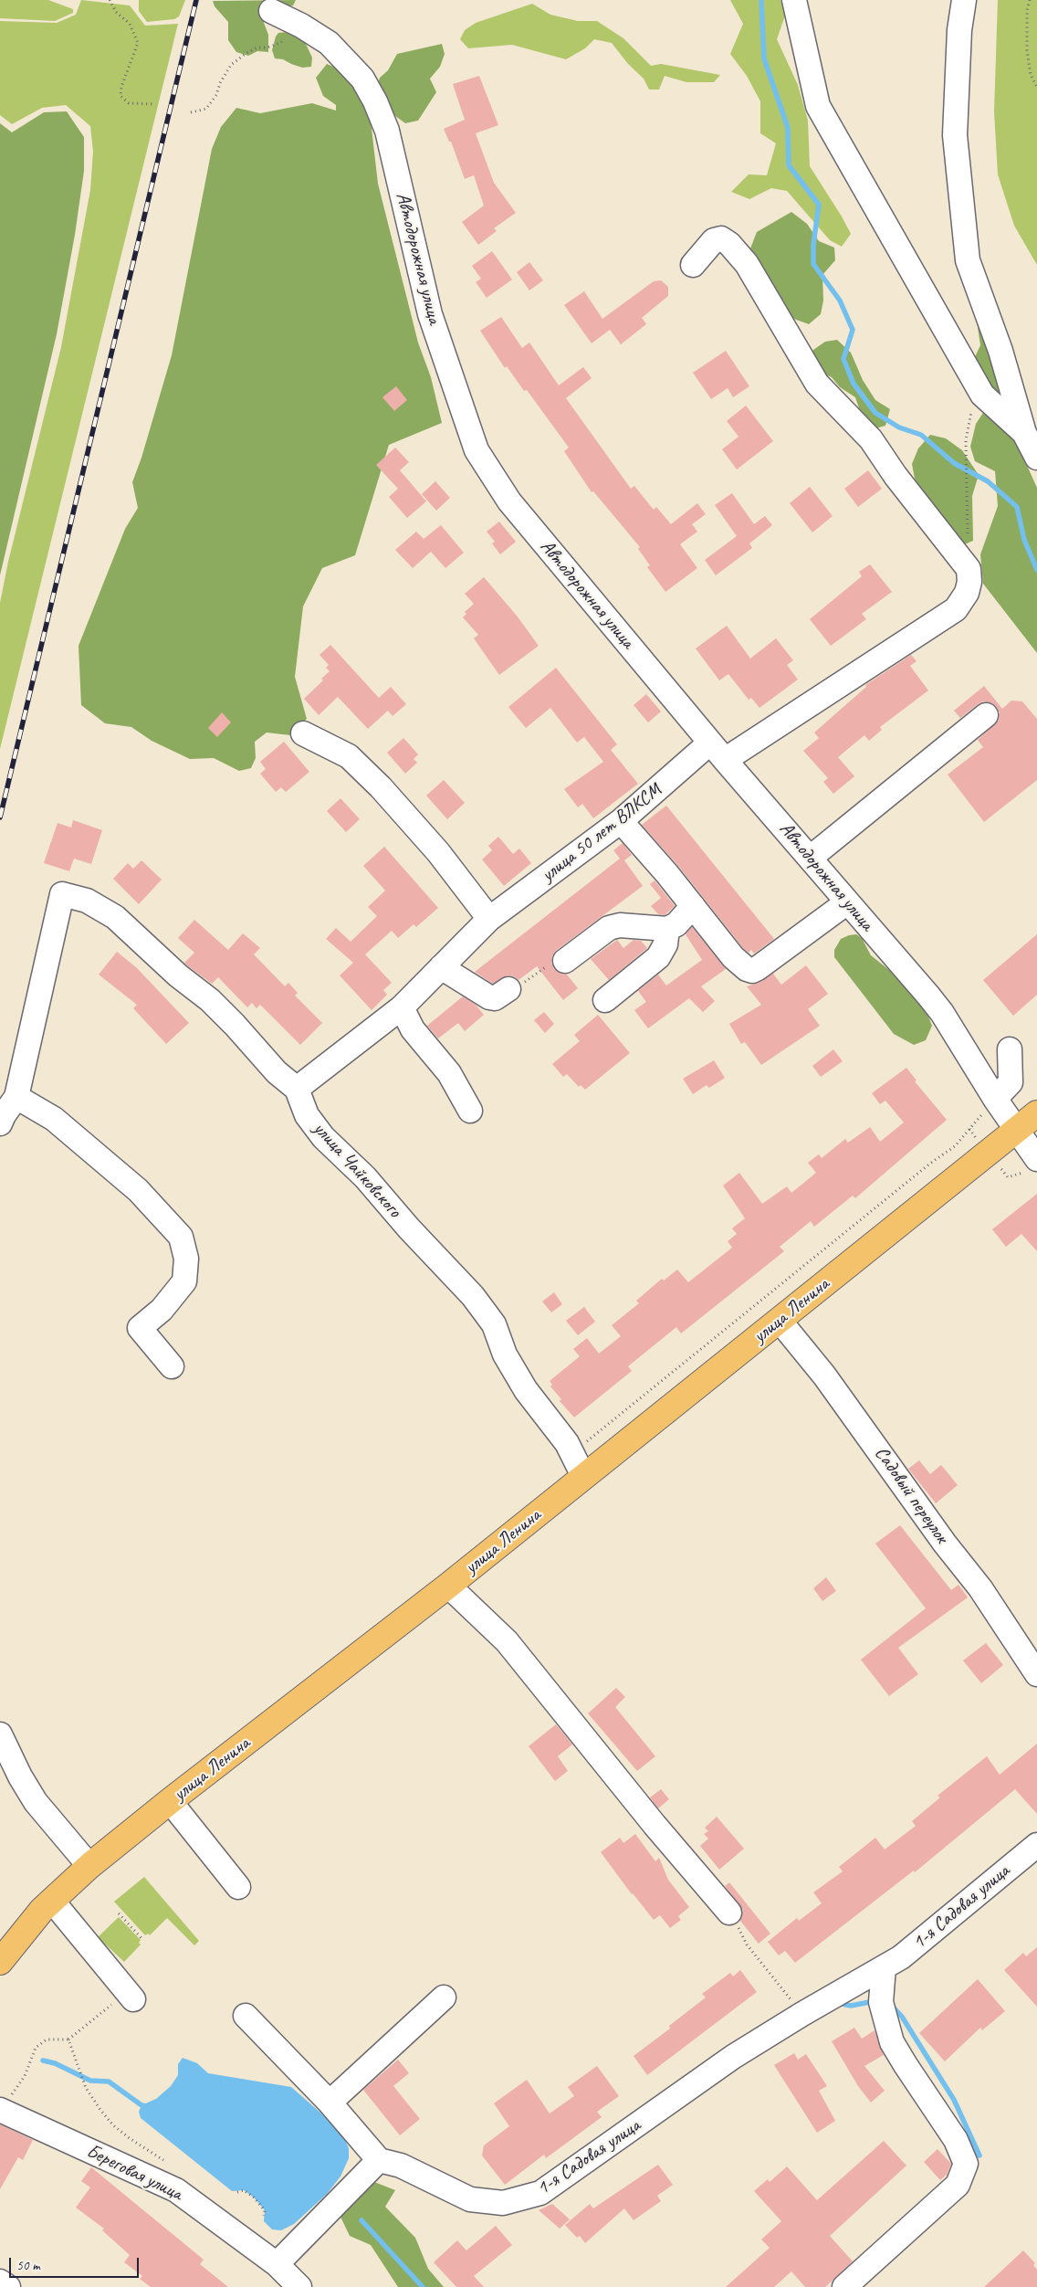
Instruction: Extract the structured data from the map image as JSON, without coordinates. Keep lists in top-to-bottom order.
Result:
{
  "streets": {
    "main road": ["улица Ленина"],
    "street": [
      "Автодорожная улица",
      "улица 50 лет ВЛКСМ",
      "улица Чайковского",
      "Садовый переулок",
      "1-я Садовая улица",
      "Береговая улица"
    ]
  },
  "crossings": [
    ["Автодорожная улица", "улица 50 лет ВЛКСМ"],
    ["Автодорожная улица", "улица Ленина"],
    ["улица 50 лет ВЛКСМ", "улица Чайковского"],
    ["улица Чайковского", "улица Ленина"],
    ["улица Ленина", "Садовый переулок"]
  ],
  "scale_bar": "50 m"
}
